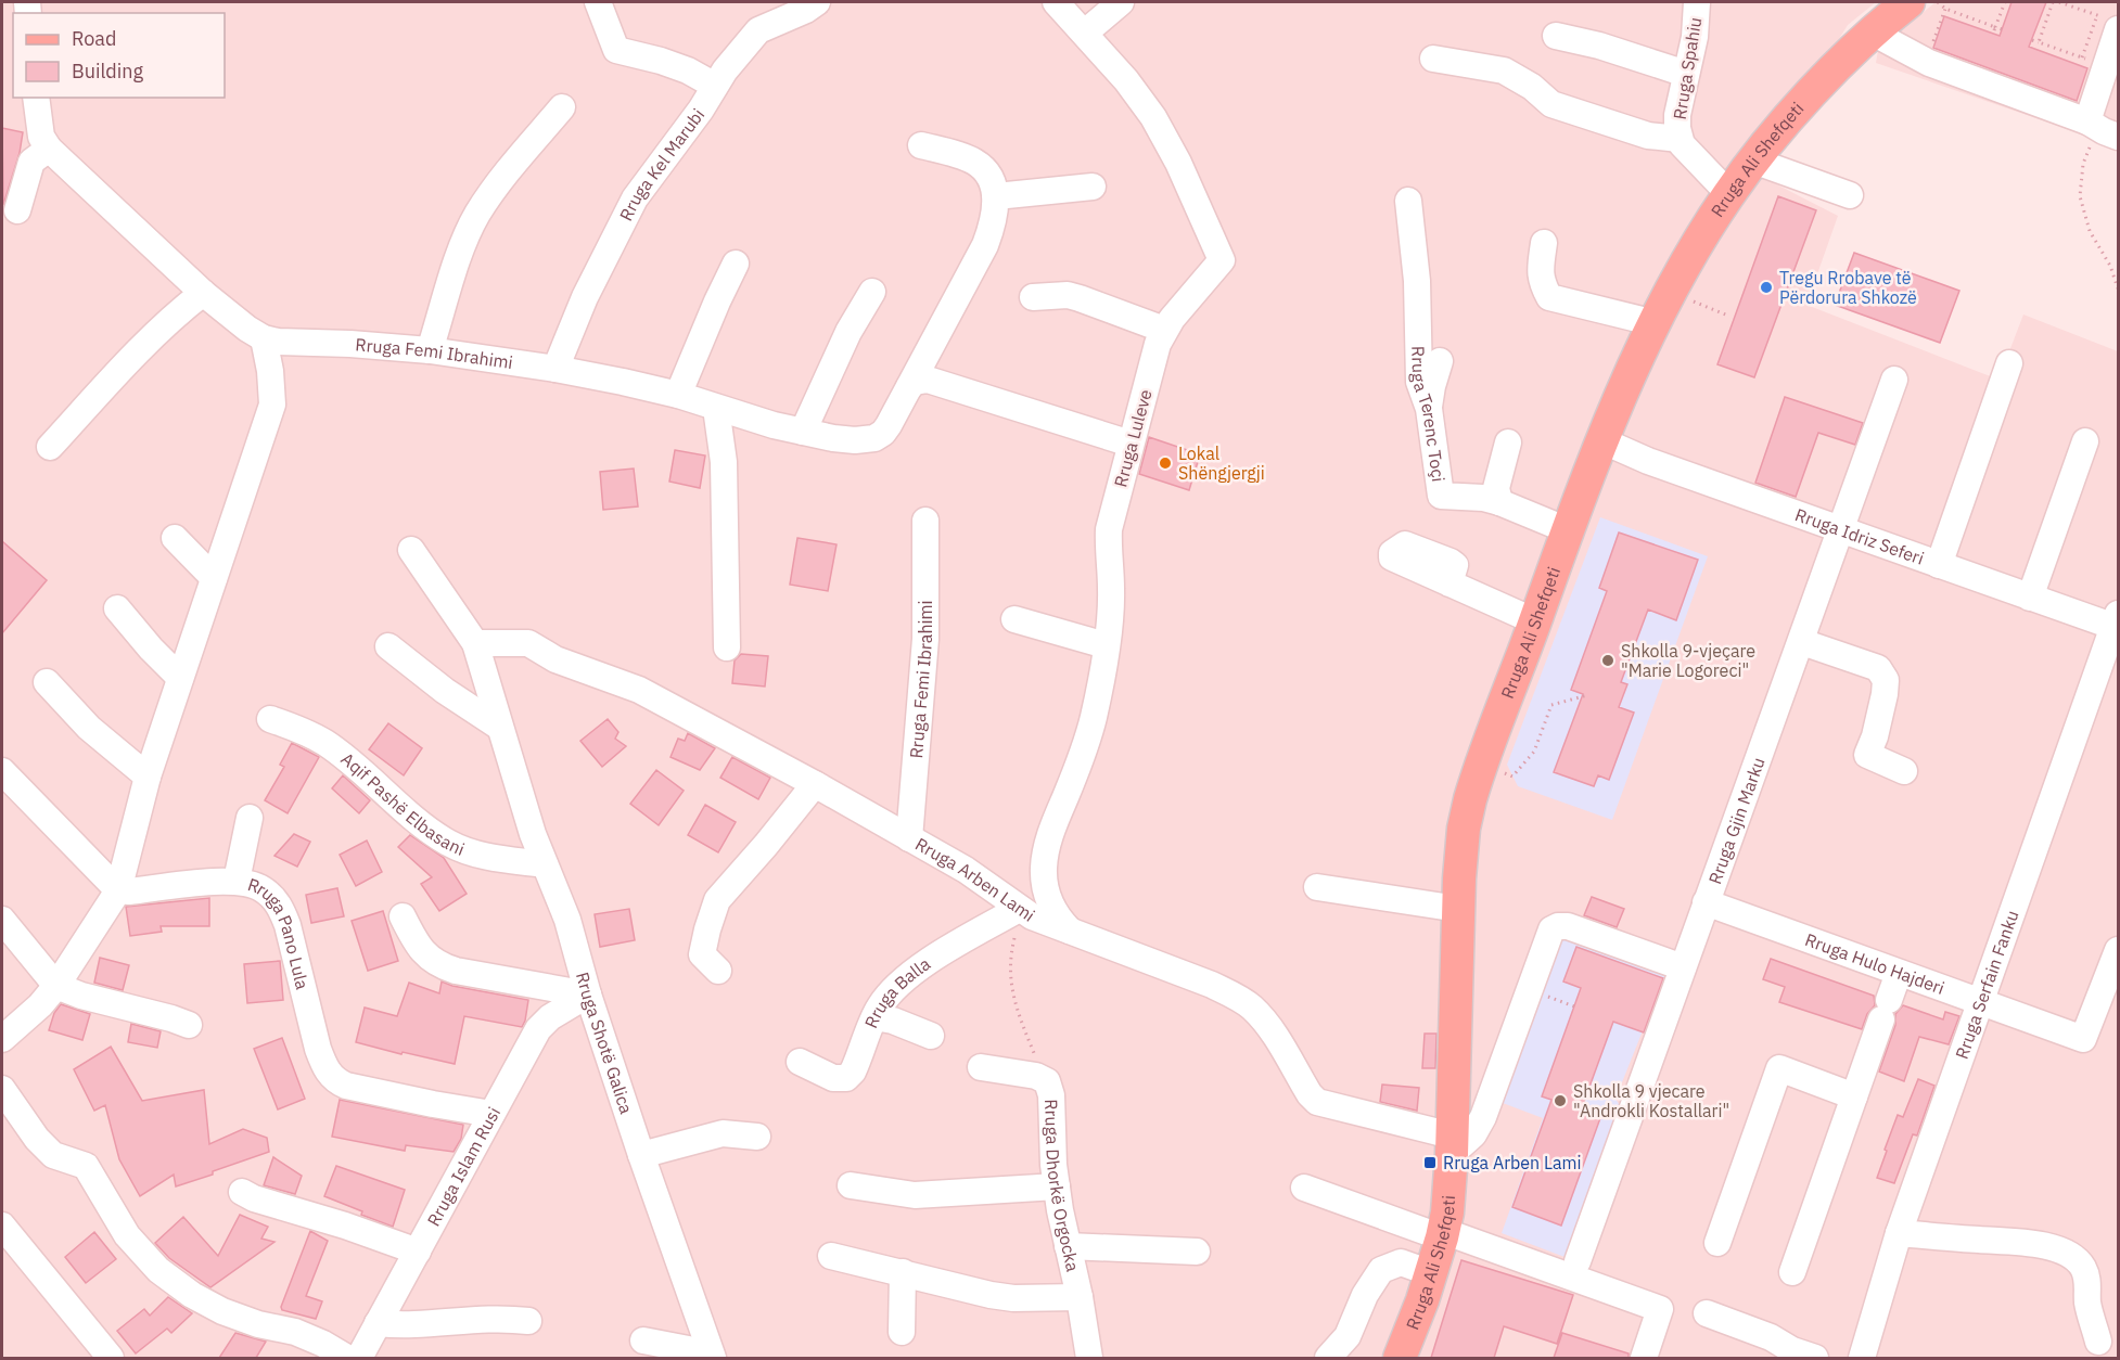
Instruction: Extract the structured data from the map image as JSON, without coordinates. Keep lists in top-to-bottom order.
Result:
{
  "streets": {
    "main road": ["Rruga Ali Shefqeti"],
    "street": [
      "Rruga Spahiu",
      "Rruga Kel Marubi",
      "Rruga Femi Ibrahimi",
      "Rruga Terenc Toçi",
      "Rruga Luleve",
      "Rruga Idriz Seferi",
      "Aqif Pashë Elbasani",
      "Rruga Gjin Marku",
      "Rruga Arben Lami",
      "Rruga Pano Lula",
      "Rruga Hulo Hajderi",
      "Rruga Serfain Fanku",
      "Rruga Balla",
      "Rruga Shotë Galica",
      "Rruga Islam Rusi",
      "Rruga Dhorkë Orgocka"
    ]
  },
  "crossings": [
    ["Rruga Spahiu", "Rruga Ali Shefqeti"],
    ["Rruga Ali Shefqeti", "Rruga Terenc Toçi"],
    ["Rruga Ali Shefqeti", "Rruga Idriz Seferi"],
    ["Rruga Ali Shefqeti", "Rruga Arben Lami"],
    ["Rruga Kel Marubi", "Rruga Femi Ibrahimi"],
    ["Rruga Femi Ibrahimi", "Rruga Arben Lami"],
    ["Rruga Luleve", "Rruga Arben Lami"],
    ["Rruga Idriz Seferi", "Rruga Gjin Marku"],
    ["Rruga Idriz Seferi", "Rruga Serfain Fanku"],
    ["Aqif Pashë Elbasani", "Rruga Shotë Galica"],
    ["Rruga Gjin Marku", "Rruga Hulo Hajderi"],
    ["Rruga Arben Lami", "Rruga Balla"],
    ["Rruga Arben Lami", "Rruga Shotë Galica"],
    ["Rruga Pano Lula", "Rruga Islam Rusi"],
    ["Rruga Hulo Hajderi", "Rruga Serfain Fanku"],
    ["Rruga Shotë Galica", "Rruga Islam Rusi"]
  ],
  "places": {
    "other": [
      "Tregu Rrobave të Përdorura Shkozë",
      "Lokal Shëngjergji",
      "Shkolla 9-vjeçare \"Marie Logoreci\"",
      "Shkolla 9 vjecare \"Androkli Kostallari\""
    ],
    "transit": ["Rruga Arben Lami"]
  },
  "legend": ["Road", "Building"]
}
